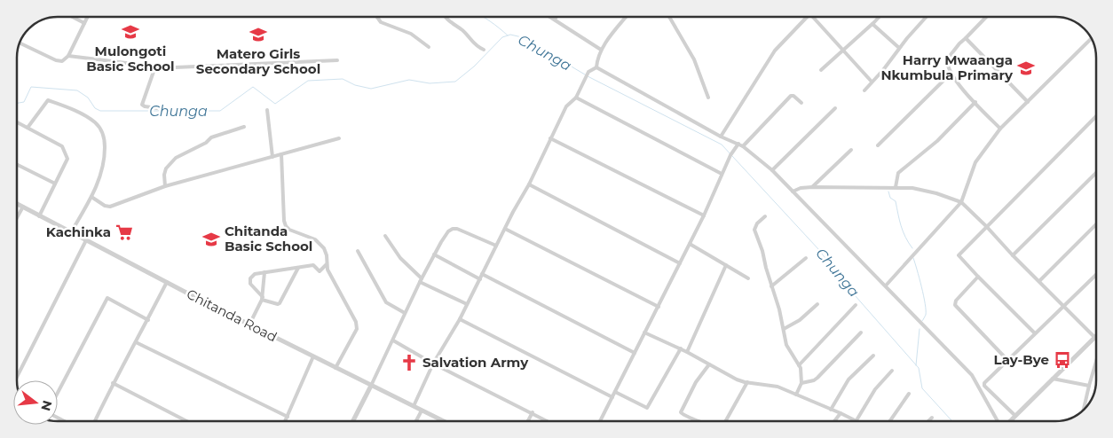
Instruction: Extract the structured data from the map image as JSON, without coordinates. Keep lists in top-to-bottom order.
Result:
{
  "streets": {
    "street": ["Chitanda Road"]
  },
  "water": ["Chunga"],
  "places": {
    "school or university": [
      "Mulongoti Basic School",
      "Matero Girls Secondary School",
      "Harry Mwaanga Nkumbula Primary",
      "Chitanda Basic School"
    ],
    "supermarket": ["Kachinka"],
    "bus stop": ["Lay-Bye"],
    "church": ["Salvation Army"]
  },
  "north": "right"
}
